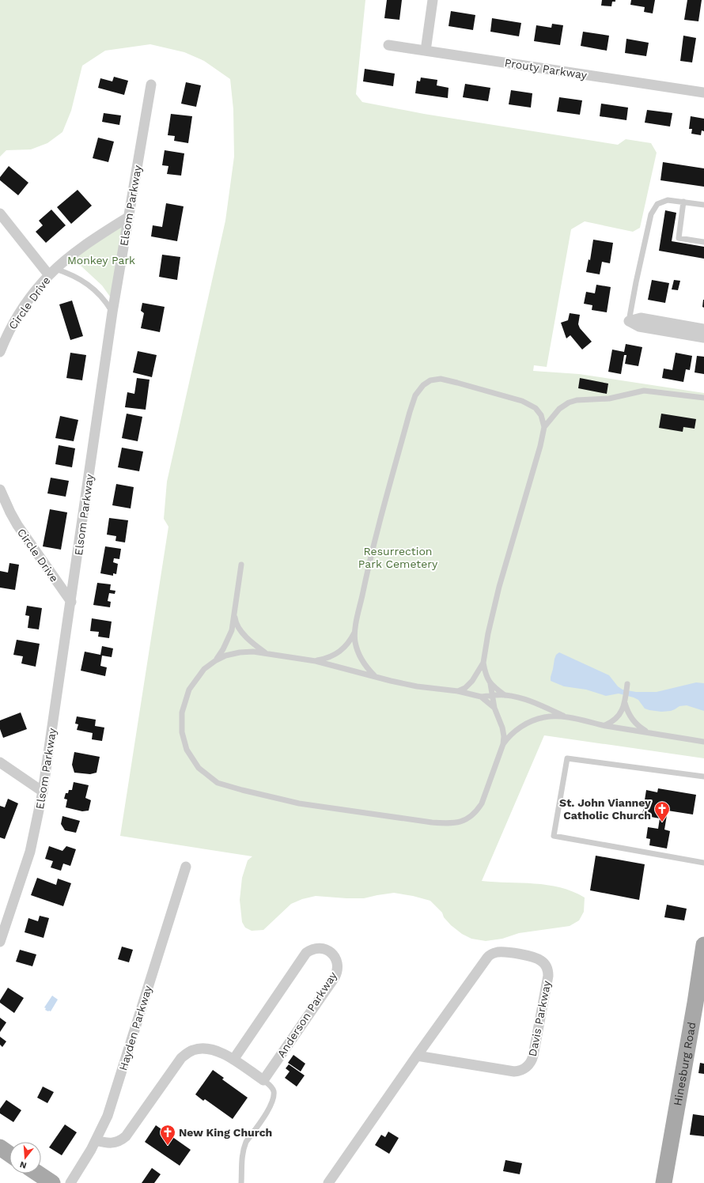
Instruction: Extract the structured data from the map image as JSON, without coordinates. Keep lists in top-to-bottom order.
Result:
{
  "streets": {
    "main road": ["Hinesburg Road"],
    "street": [
      "Prouty Parkway",
      "Elsom Parkway",
      "Circle Drive",
      "Anderson Parkway",
      "Davis Parkway",
      "Hayden Parkway"
    ]
  },
  "crossings": [
    ["Elsom Parkway", "Circle Drive"]
  ],
  "parks": ["Monkey Park", "Resurrection Park Cemetery"],
  "places": {
    "church": ["St. John Vianney Catholic Church", "New King Church"]
  },
  "north": "bottom"
}
